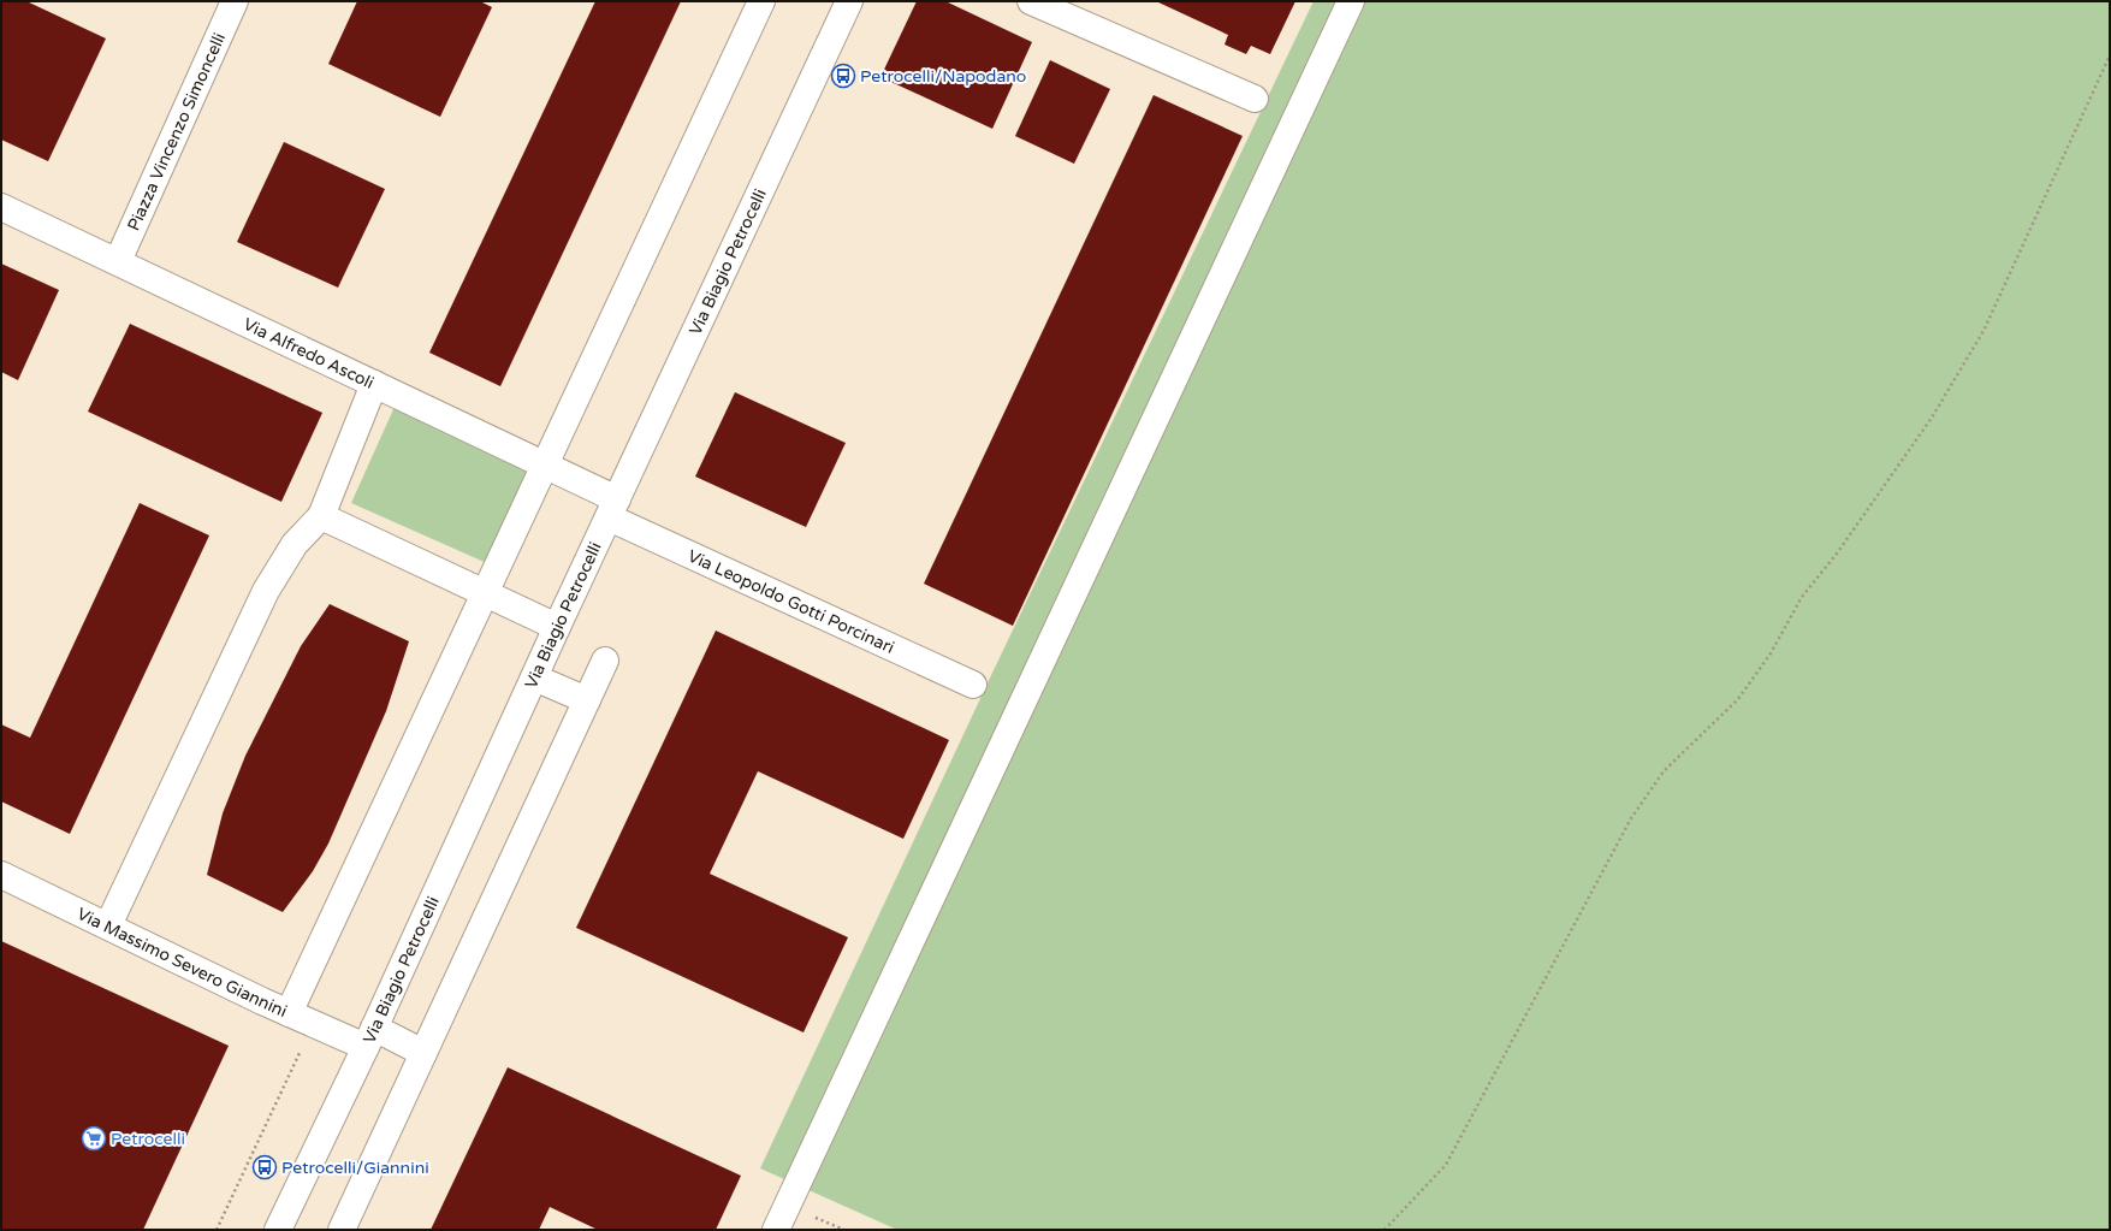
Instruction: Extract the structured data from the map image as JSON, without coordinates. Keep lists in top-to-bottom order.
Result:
{
  "streets": {
    "street": [
      "Piazza Vincenzo Simoncelli",
      "Via Biagio Petrocelli",
      "Via Alfredo Ascoli",
      "Via Leopoldo Gotti Porcinari",
      "Via Massimo Severo Giannini"
    ]
  },
  "crossings": [
    ["Piazza Vincenzo Simoncelli", "Via Alfredo Ascoli"],
    ["Via Biagio Petrocelli", "Via Alfredo Ascoli"],
    ["Via Biagio Petrocelli", "Via Leopoldo Gotti Porcinari"],
    ["Via Biagio Petrocelli", "Via Massimo Severo Giannini"],
    ["Via Alfredo Ascoli", "Via Leopoldo Gotti Porcinari"]
  ],
  "places": {
    "bus stop": ["Petrocelli/Napodano", "Petrocelli/Giannini"],
    "supermarket": ["Petrocelli"]
  }
}
